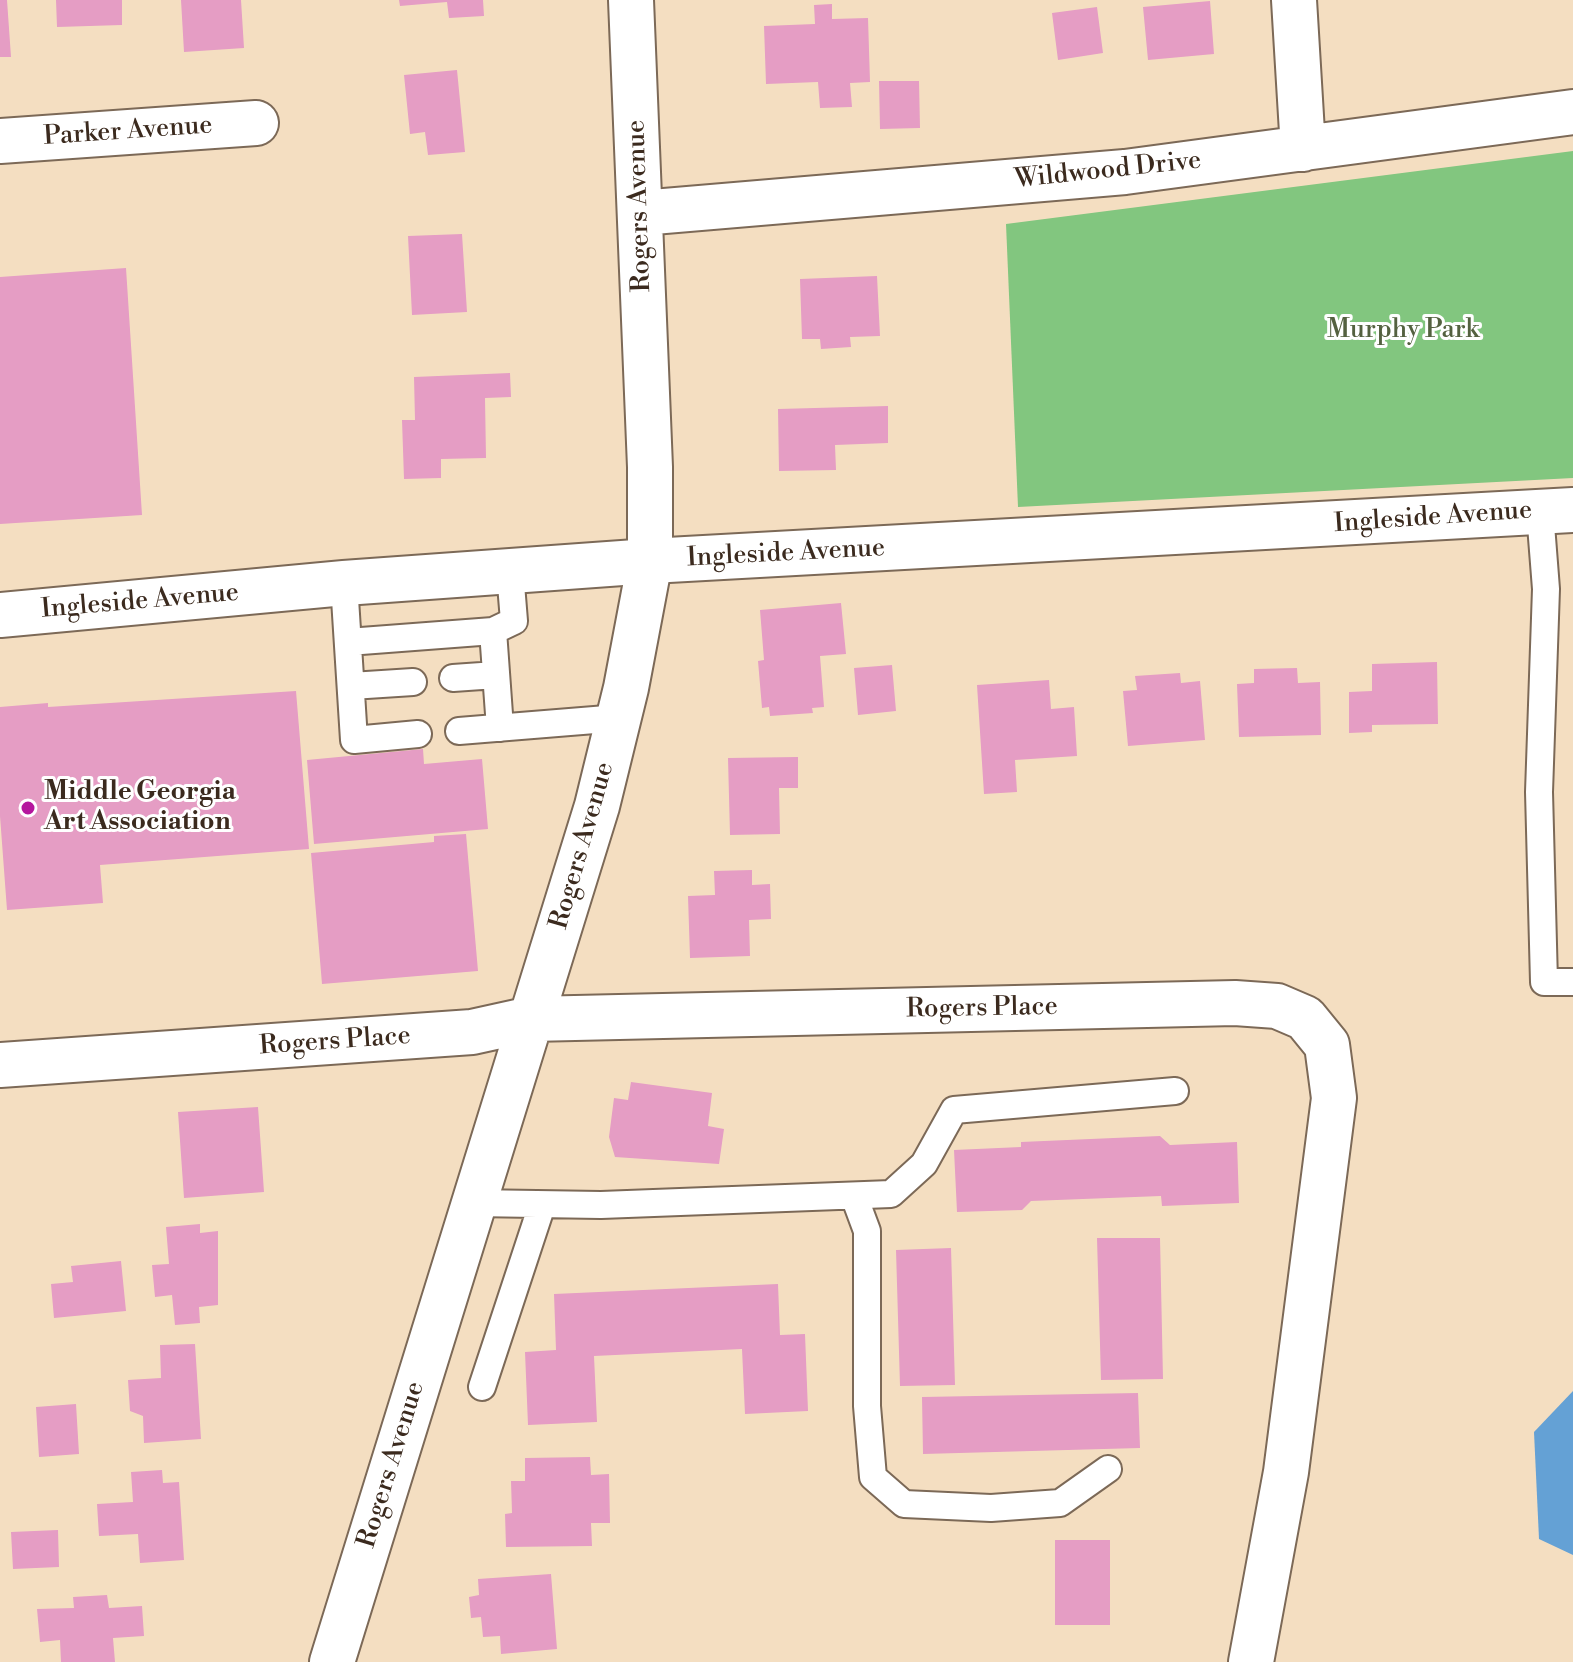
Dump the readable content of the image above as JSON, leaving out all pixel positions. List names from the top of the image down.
{
  "streets": {
    "street": [
      "Parker Avenue",
      "Wildwood Drive",
      "Rogers Avenue",
      "Ingleside Avenue",
      "Rogers Place"
    ]
  },
  "crossings": [
    ["Wildwood Drive", "Rogers Avenue"],
    ["Rogers Avenue", "Ingleside Avenue"],
    ["Rogers Avenue", "Rogers Place"]
  ],
  "parks": ["Murphy Park"],
  "places": ["Middle Georgia Art Association"]
}
